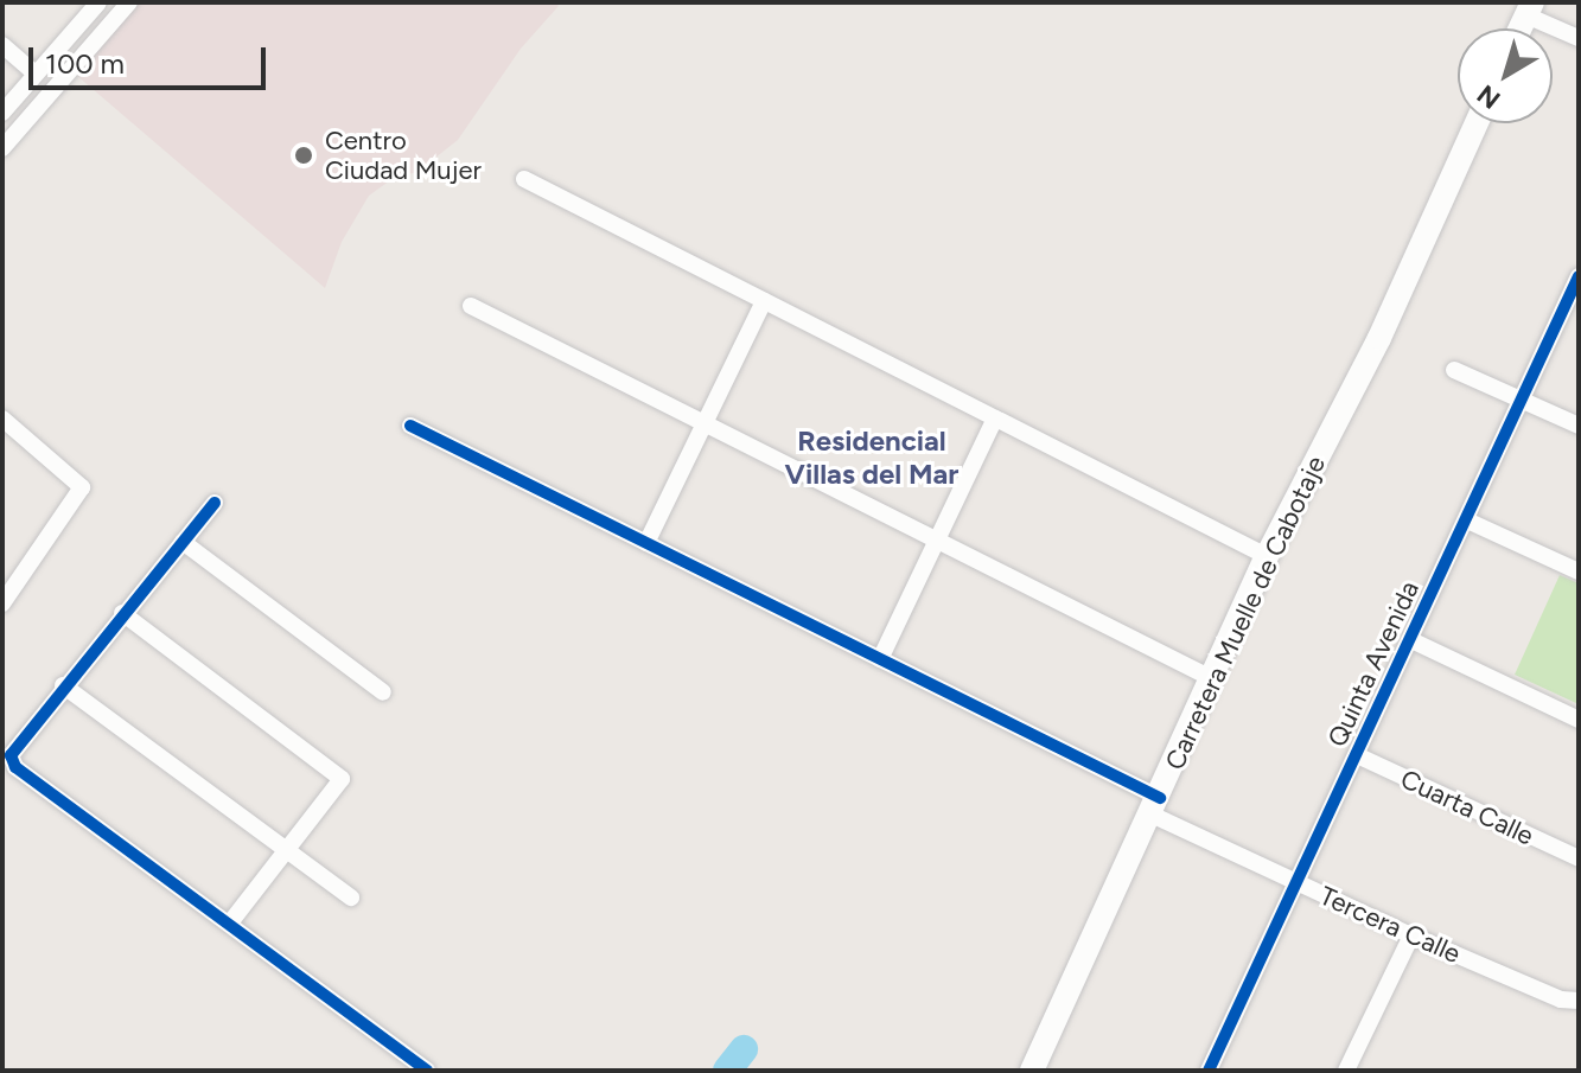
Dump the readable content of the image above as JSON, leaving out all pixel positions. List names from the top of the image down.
{
  "streets": {
    "main road": ["Carretera Muelle de Cabotaje"],
    "street": ["Quinta Avenida", "Cuarta Calle", "Tercera Calle"]
  },
  "crossings": [
    ["Carretera Muelle de Cabotaje", "Tercera Calle"],
    ["Quinta Avenida", "Cuarta Calle"],
    ["Quinta Avenida", "Tercera Calle"]
  ],
  "districts": ["Residencial Villas del Mar"],
  "places": ["Centro Ciudad Mujer"],
  "scale_bar": "100 m",
  "north": "bottom left"
}
